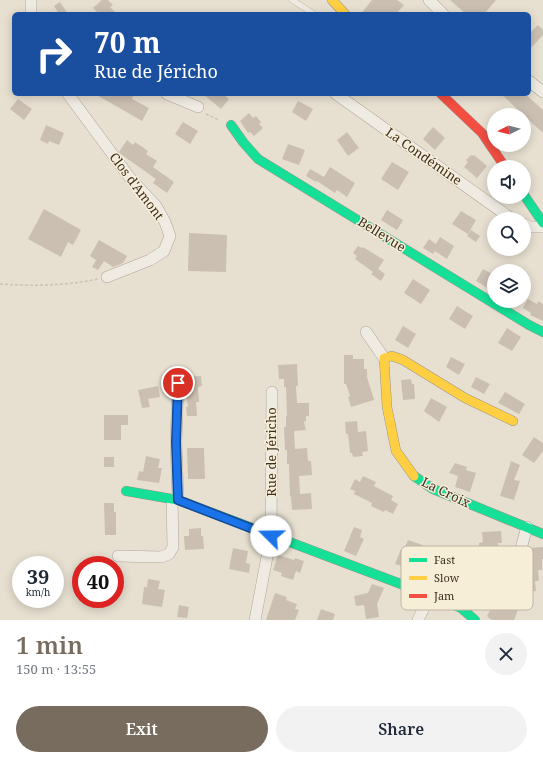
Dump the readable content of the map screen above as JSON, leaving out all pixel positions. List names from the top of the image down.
{
  "streets": {
    "street": [
      "La Condémine",
      "Clos d'Amont",
      "Bellevue",
      "Rue de Jéricho",
      "La Croix"
    ]
  },
  "legend": ["Fast", "Slow", "Jam"],
  "north": "left",
  "page": {
    "turn": ["70 m", "Rue de Jéricho"],
    "speed": "39 km/h",
    "limit": "40",
    "heading": ["1 min", "150 m · 13:55"],
    "buttons": ["Exit", "Share"]
  }
}
